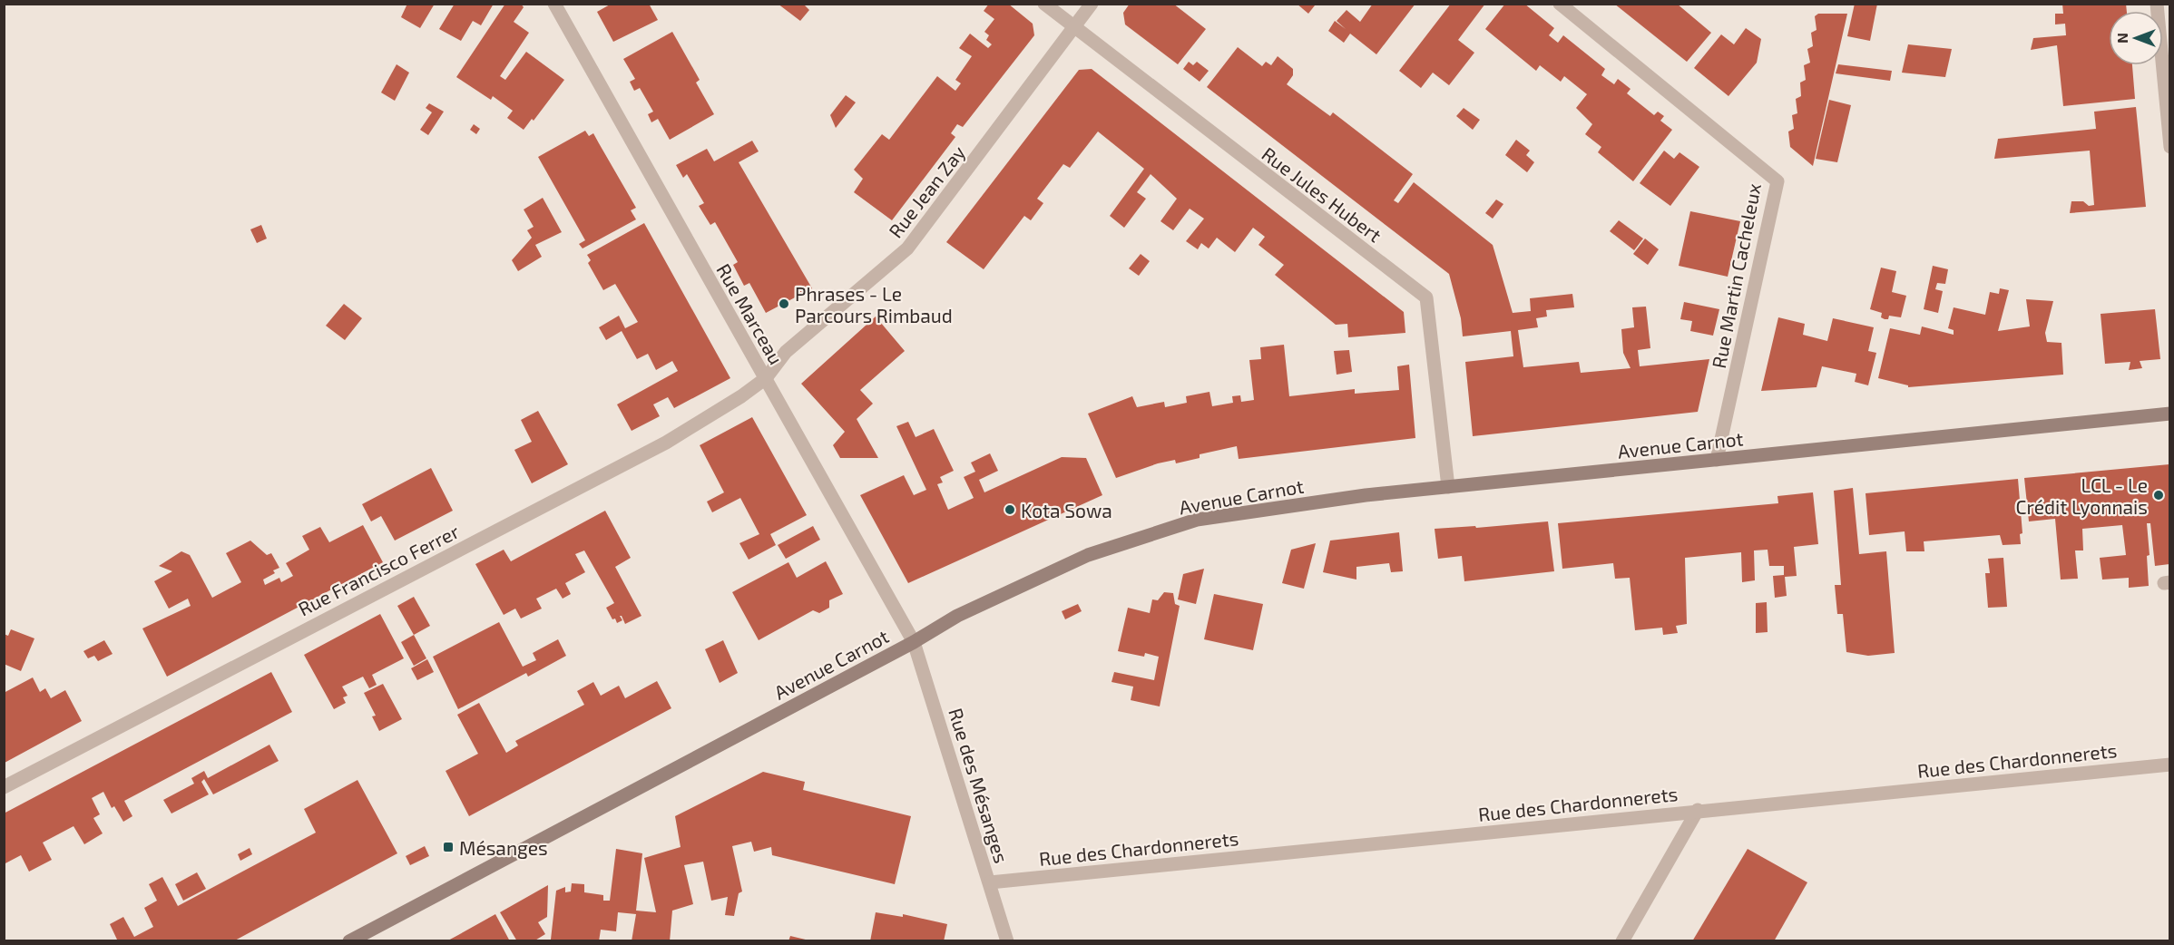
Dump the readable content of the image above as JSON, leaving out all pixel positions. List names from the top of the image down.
{
  "streets": {
    "main road": ["Avenue Carnot"],
    "street": [
      "Rue Jean Zay",
      "Rue Jules Hubert",
      "Rue Martin Cacheleux",
      "Rue Marceau",
      "Rue Francisco Ferrer",
      "Rue des Chardonnerets",
      "Rue des Mésanges"
    ]
  },
  "crossings": [
    ["Rue Jean Zay", "Rue Jules Hubert"],
    ["Rue Jean Zay", "Rue Marceau"],
    ["Rue Jean Zay", "Rue Francisco Ferrer"],
    ["Rue Jules Hubert", "Avenue Carnot"],
    ["Rue Martin Cacheleux", "Avenue Carnot"],
    ["Rue Marceau", "Avenue Carnot"],
    ["Rue Marceau", "Rue Francisco Ferrer"],
    ["Rue Marceau", "Rue des Mésanges"],
    ["Avenue Carnot", "Rue des Mésanges"],
    ["Rue des Chardonnerets", "Rue des Mésanges"]
  ],
  "places": {
    "other": ["Phrases - Le Parcours Rimbaud", "LCL - Le Crédit Lyonnais", "Kota Sowa"],
    "transit": ["Mésanges"]
  },
  "north": "left"
}
